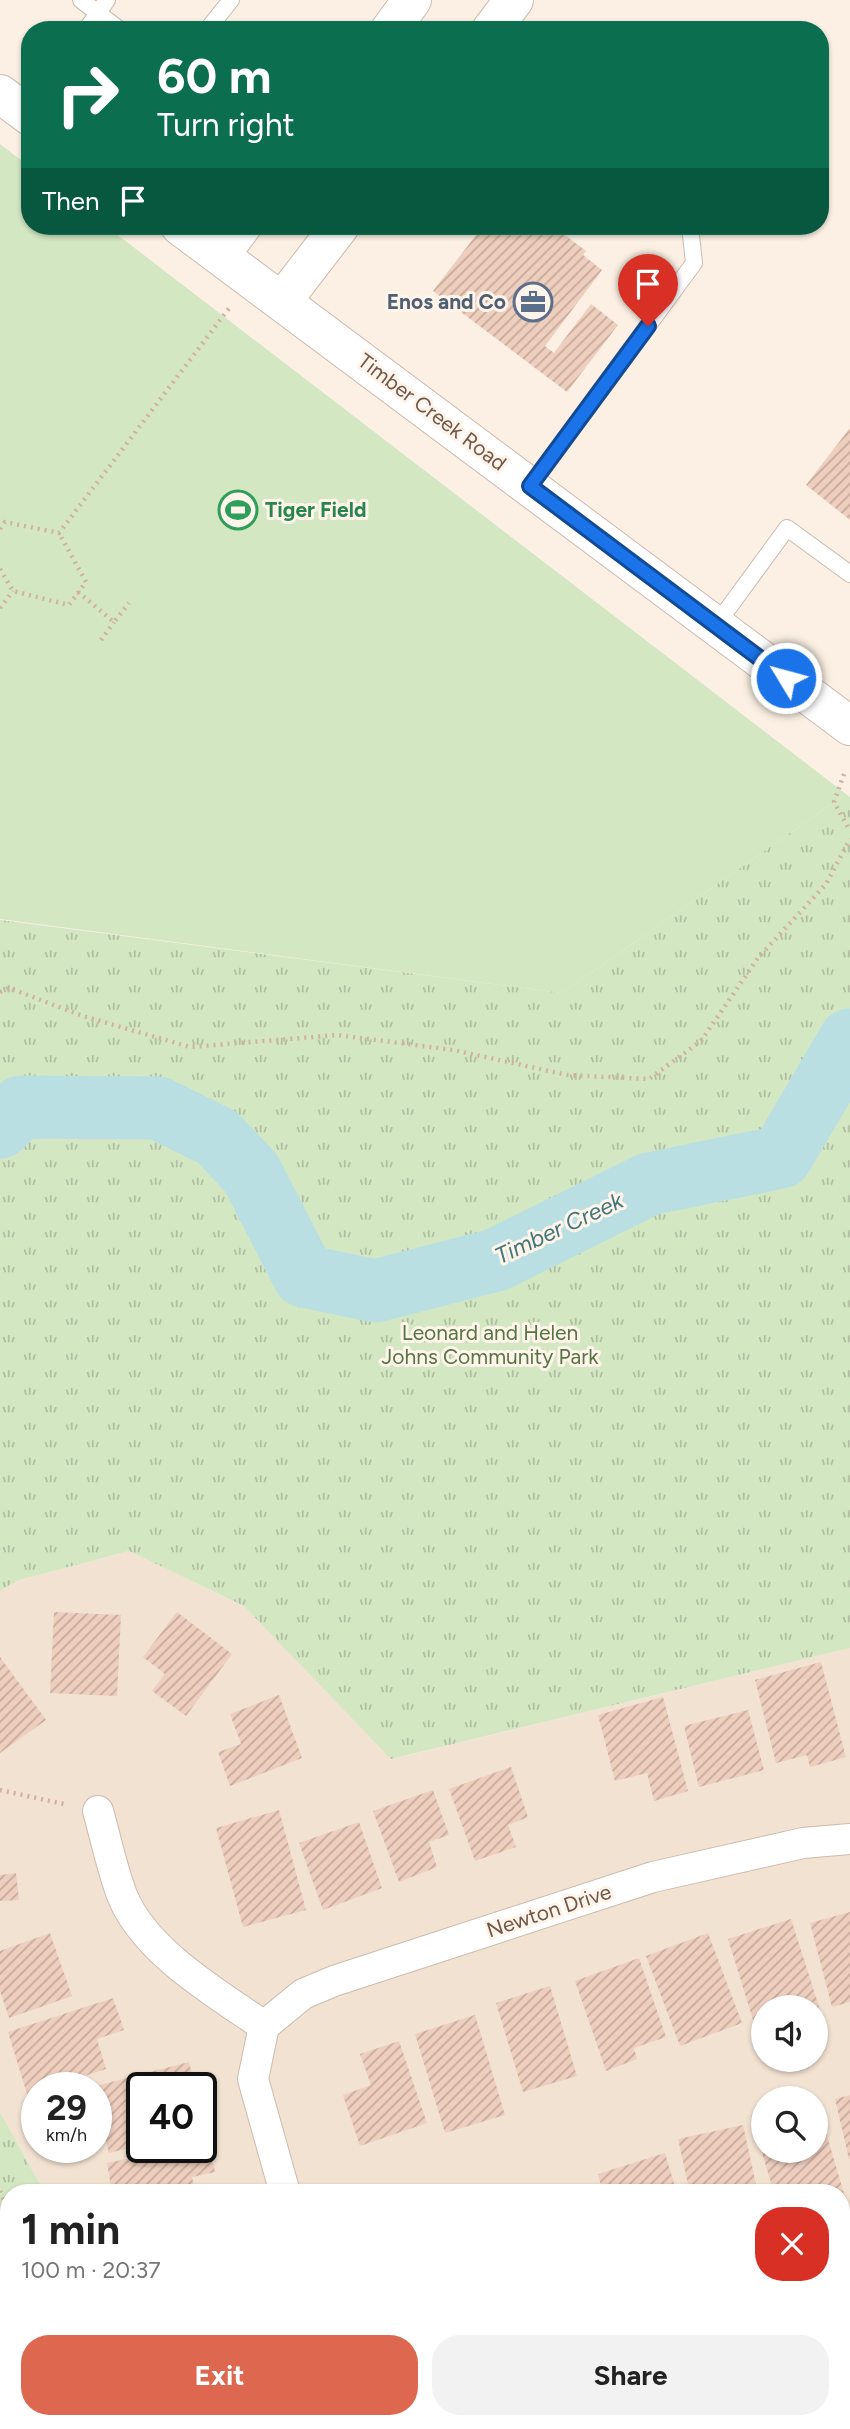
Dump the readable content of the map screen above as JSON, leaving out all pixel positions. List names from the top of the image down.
{
  "streets": {
    "street": ["Timber Creek Road", "Newton Drive"]
  },
  "water": ["Timber Creek"],
  "parks": ["Leonard and Helen Johns Community Park"],
  "places": {
    "office": ["Enos and Co"],
    "sports": ["Tiger Field"]
  },
  "page": {
    "turn": ["60 m", "Turn right"],
    "then": "Then",
    "speed": "29 km/h",
    "limit": "40",
    "heading": ["1 min", "100 m · 20:37"],
    "buttons": ["Exit", "Share"]
  }
}
